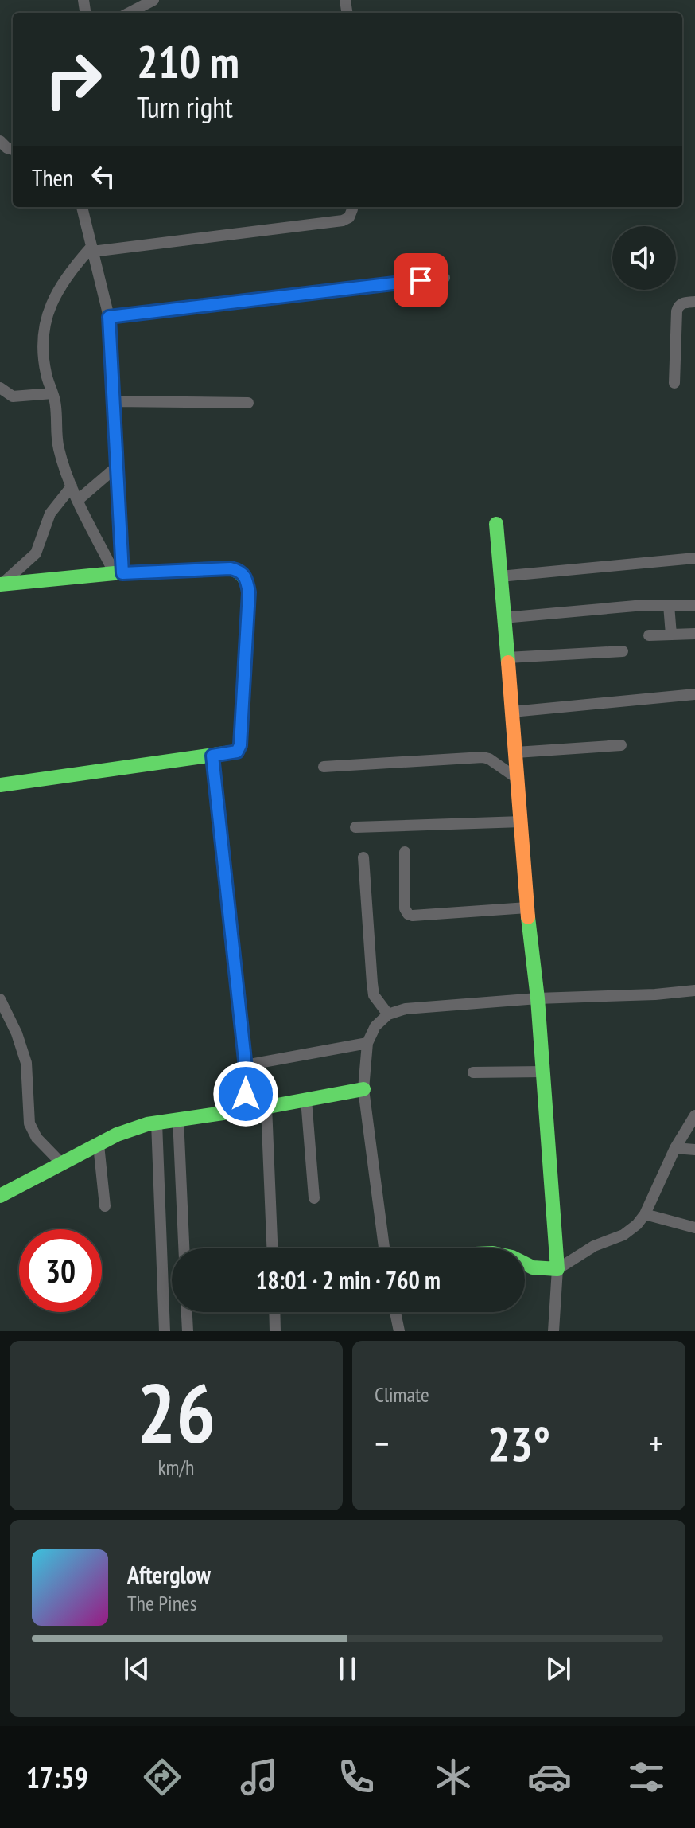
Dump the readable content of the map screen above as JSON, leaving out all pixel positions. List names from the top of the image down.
{
  "page": {
    "turn": ["210 m", "Turn right"],
    "then": "Then",
    "limit": "30",
    "trip": "18:01 · 2 min · 760 m",
    "tile": [
      ["26", "km/h"],
      "Climate"
    ],
    "heat": ["−", "23°", "+"],
    "song": ["Afterglow", "The Pines"],
    "tabs": "17:59"
  }
}
